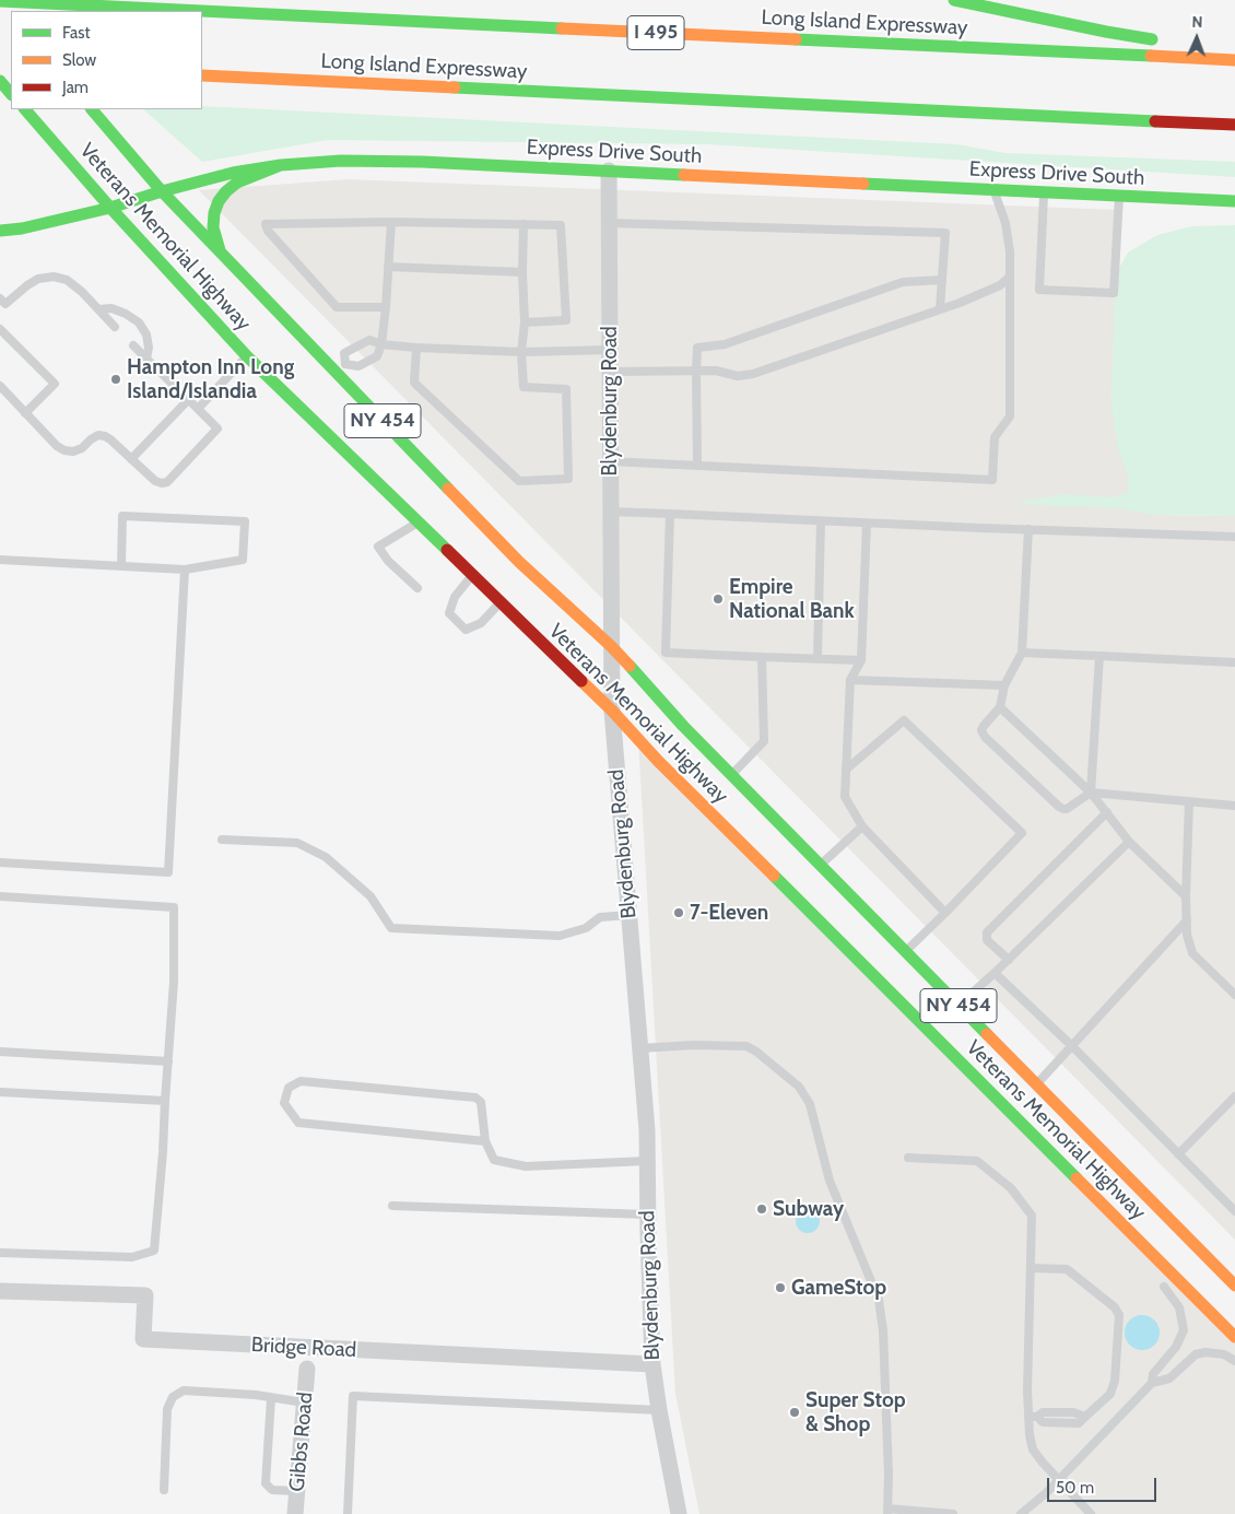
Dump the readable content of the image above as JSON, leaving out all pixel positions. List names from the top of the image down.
{
  "streets": {
    "main road": [
      "Long Island Expressway",
      "I 495",
      "Express Drive South",
      "Veterans Memorial Highway",
      "NY 454"
    ],
    "street": ["Blydenburg Road", "Bridge Road", "Gibbs Road"]
  },
  "crossings": [
    ["Express Drive South", "Veterans Memorial Highway"],
    ["Express Drive South", "Blydenburg Road"],
    ["Veterans Memorial Highway", "Blydenburg Road"],
    ["Blydenburg Road", "Bridge Road"]
  ],
  "places": [
    "Hampton Inn Long Island/Islandia",
    "Empire National Bank",
    "7-Eleven",
    "Subway",
    "GameStop",
    "Super Stop & Shop"
  ],
  "legend": ["Fast", "Slow", "Jam"],
  "scale_bar": "50 m",
  "north": "top"
}
